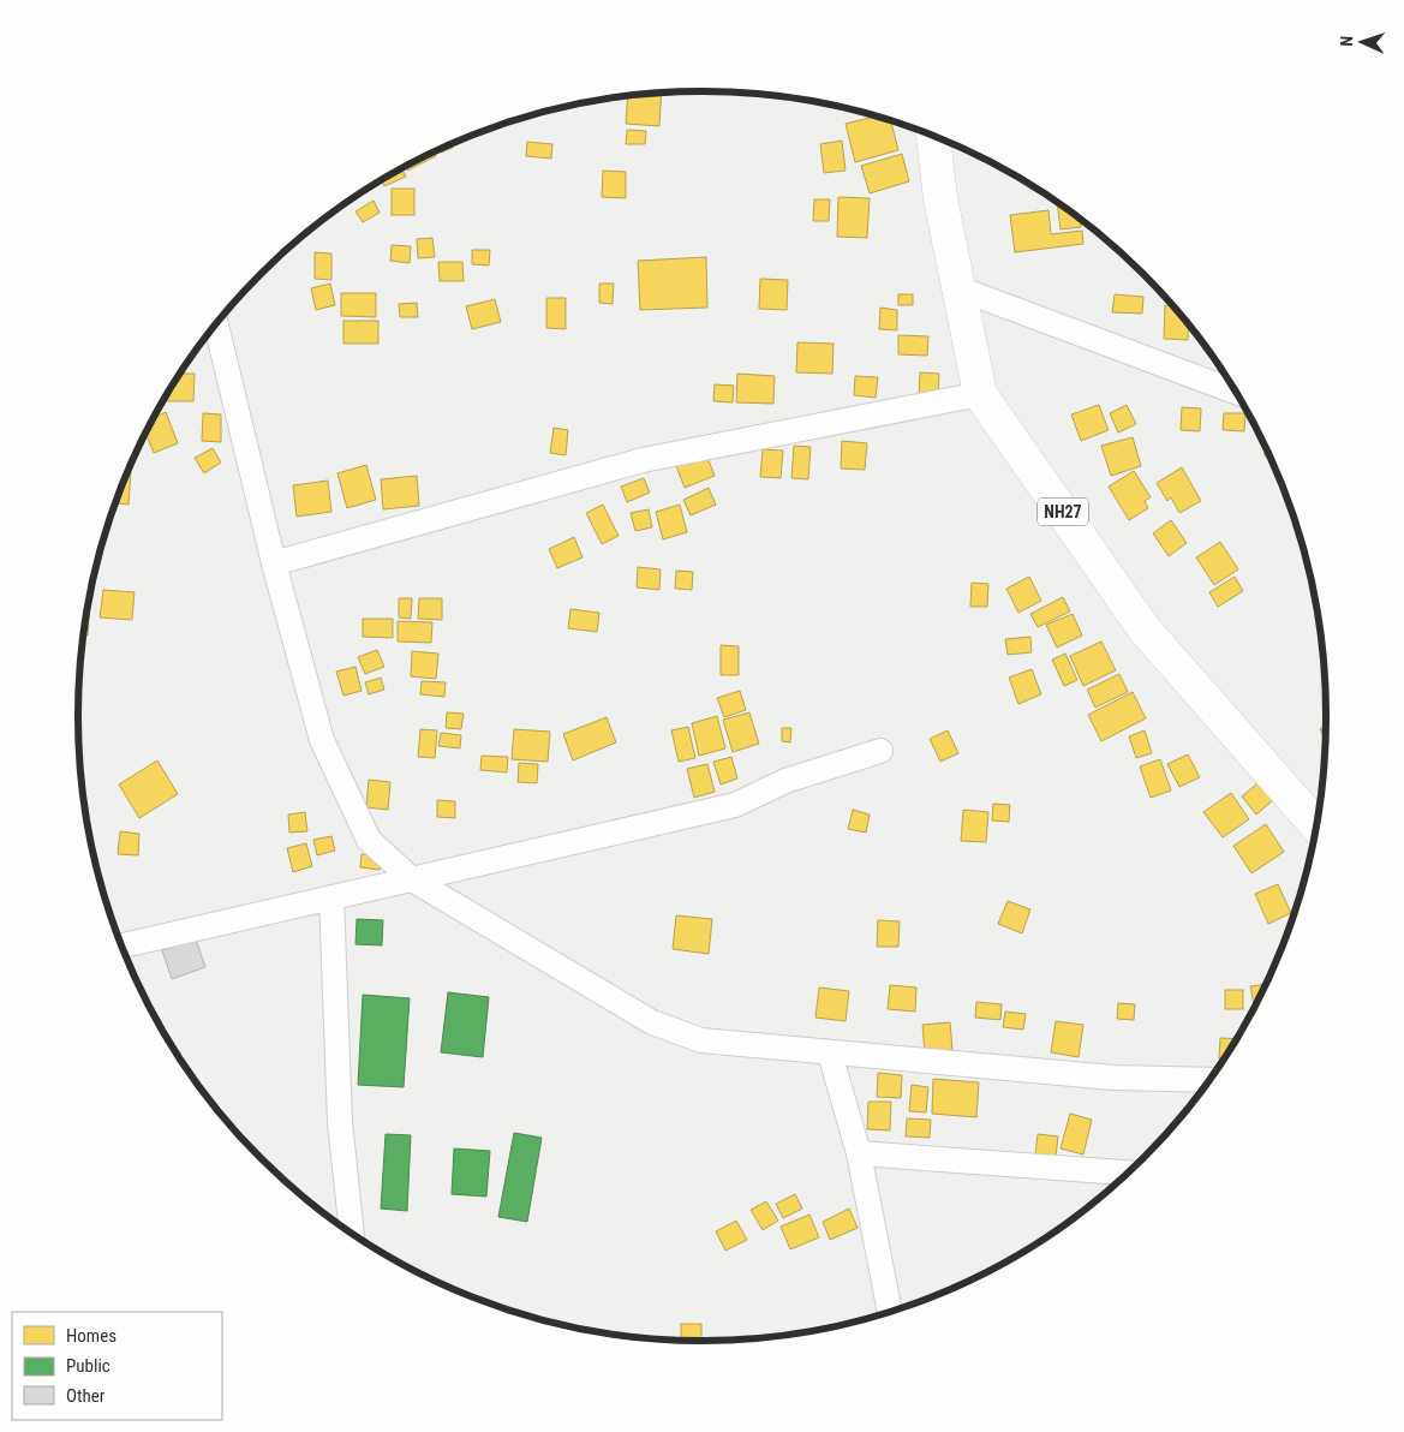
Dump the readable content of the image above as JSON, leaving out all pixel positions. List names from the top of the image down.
{
  "streets": {
    "highway": ["NH27"]
  },
  "legend": ["Homes", "Public", "Other"],
  "north": "left"
}
